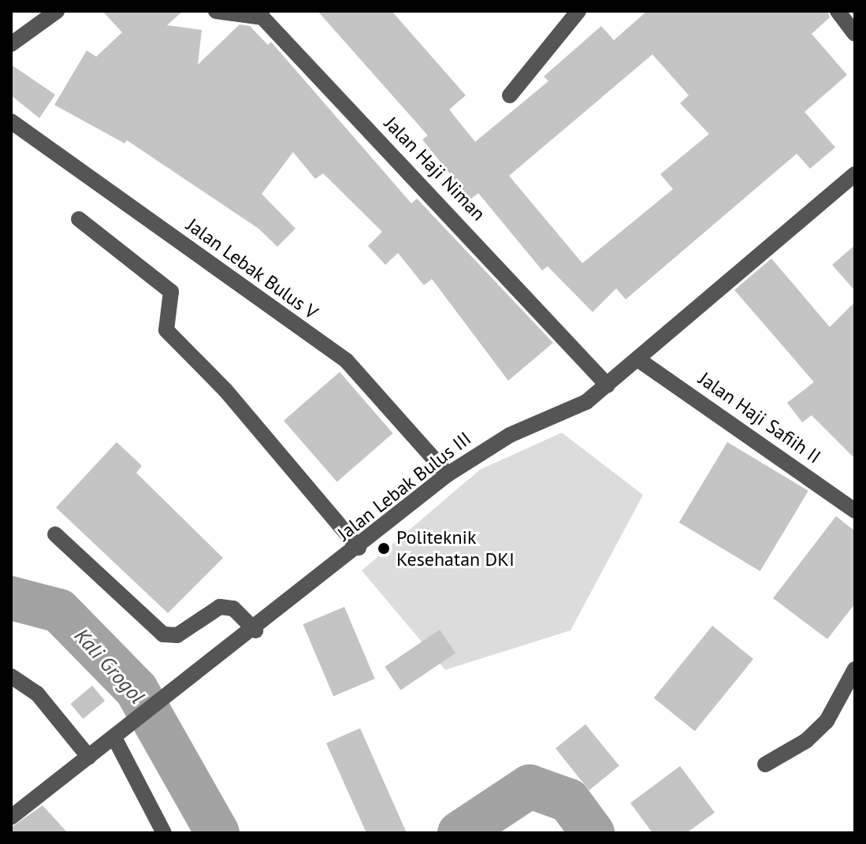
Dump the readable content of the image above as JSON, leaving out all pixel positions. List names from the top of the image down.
{
  "streets": {
    "street": [
      "Jalan Haji Niman",
      "Jalan Lebak Bulus V",
      "Jalan Haji Safiih II",
      "Jalan Lebak Bulus III"
    ]
  },
  "crossings": [
    ["Jalan Haji Niman", "Jalan Lebak Bulus III"],
    ["Jalan Lebak Bulus V", "Jalan Lebak Bulus III"],
    ["Jalan Haji Safiih II", "Jalan Lebak Bulus III"]
  ],
  "water": ["Kali Grogol"],
  "places": ["Politeknik Kesehatan DKI"]
}
